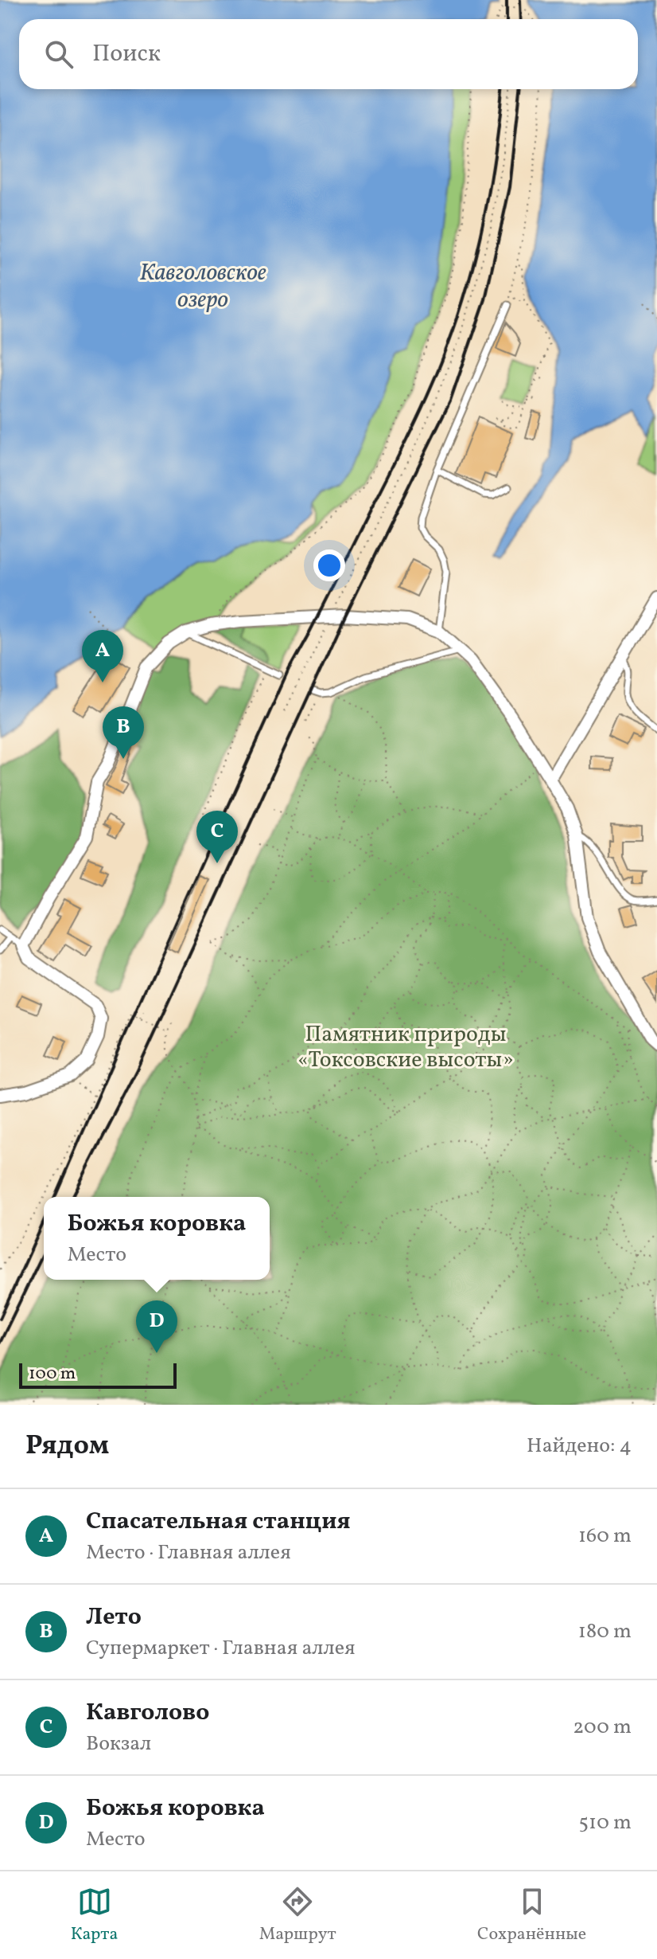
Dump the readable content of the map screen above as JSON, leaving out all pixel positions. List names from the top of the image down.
{
  "water": ["Кавголовское озеро"],
  "parks": ["Памятник природы «Токсовские высоты»"],
  "scale_bar": "100 m",
  "page": {
    "search": "Поиск",
    "pins": [
      "A",
      "B",
      "C",
      "D"
    ],
    "popup": ["Божья коровка", "Место"],
    "scale": "100 m",
    "heading": ["Рядом", "Найдено: 4"],
    "list": [
      {
        "mark": "A",
        "name": "Спасательная станция",
        "note": "Место · Главная аллея",
        "value": "160 m"
      },
      {
        "mark": "B",
        "name": "Лето",
        "note": "Супермаркет · Главная аллея",
        "value": "180 m"
      },
      {
        "mark": "C",
        "name": "Кавголово",
        "note": "Вокзал",
        "value": "200 m"
      },
      {
        "mark": "D",
        "name": "Божья коровка",
        "note": "Место",
        "value": "510 m"
      }
    ],
    "nav": ["Карта", "Маршрут", "Сохранённые"]
  }
}
